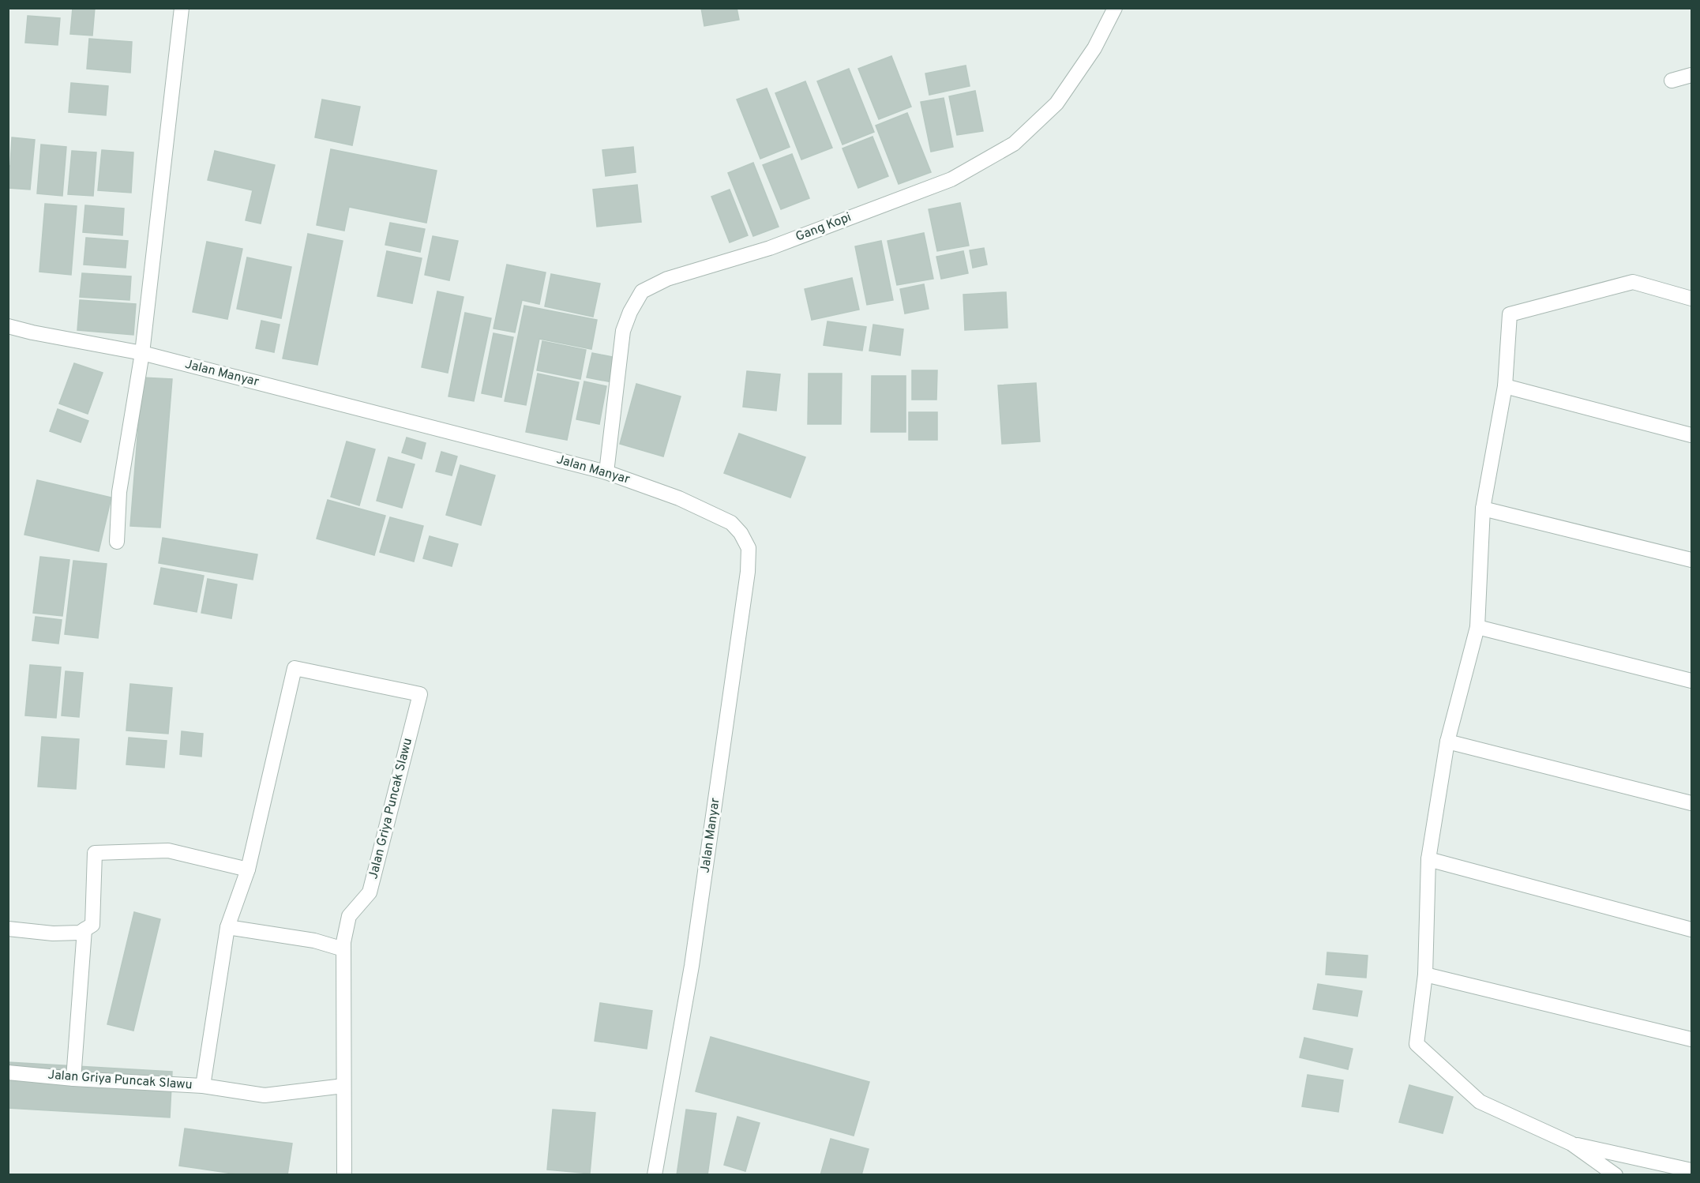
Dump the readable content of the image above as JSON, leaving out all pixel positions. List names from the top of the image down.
{
  "streets": {
    "street": ["Gang Kopi", "Jalan Manyar", "Jalan Griya Puncak Slawu"]
  },
  "crossings": [
    ["Gang Kopi", "Jalan Manyar"]
  ]
}
